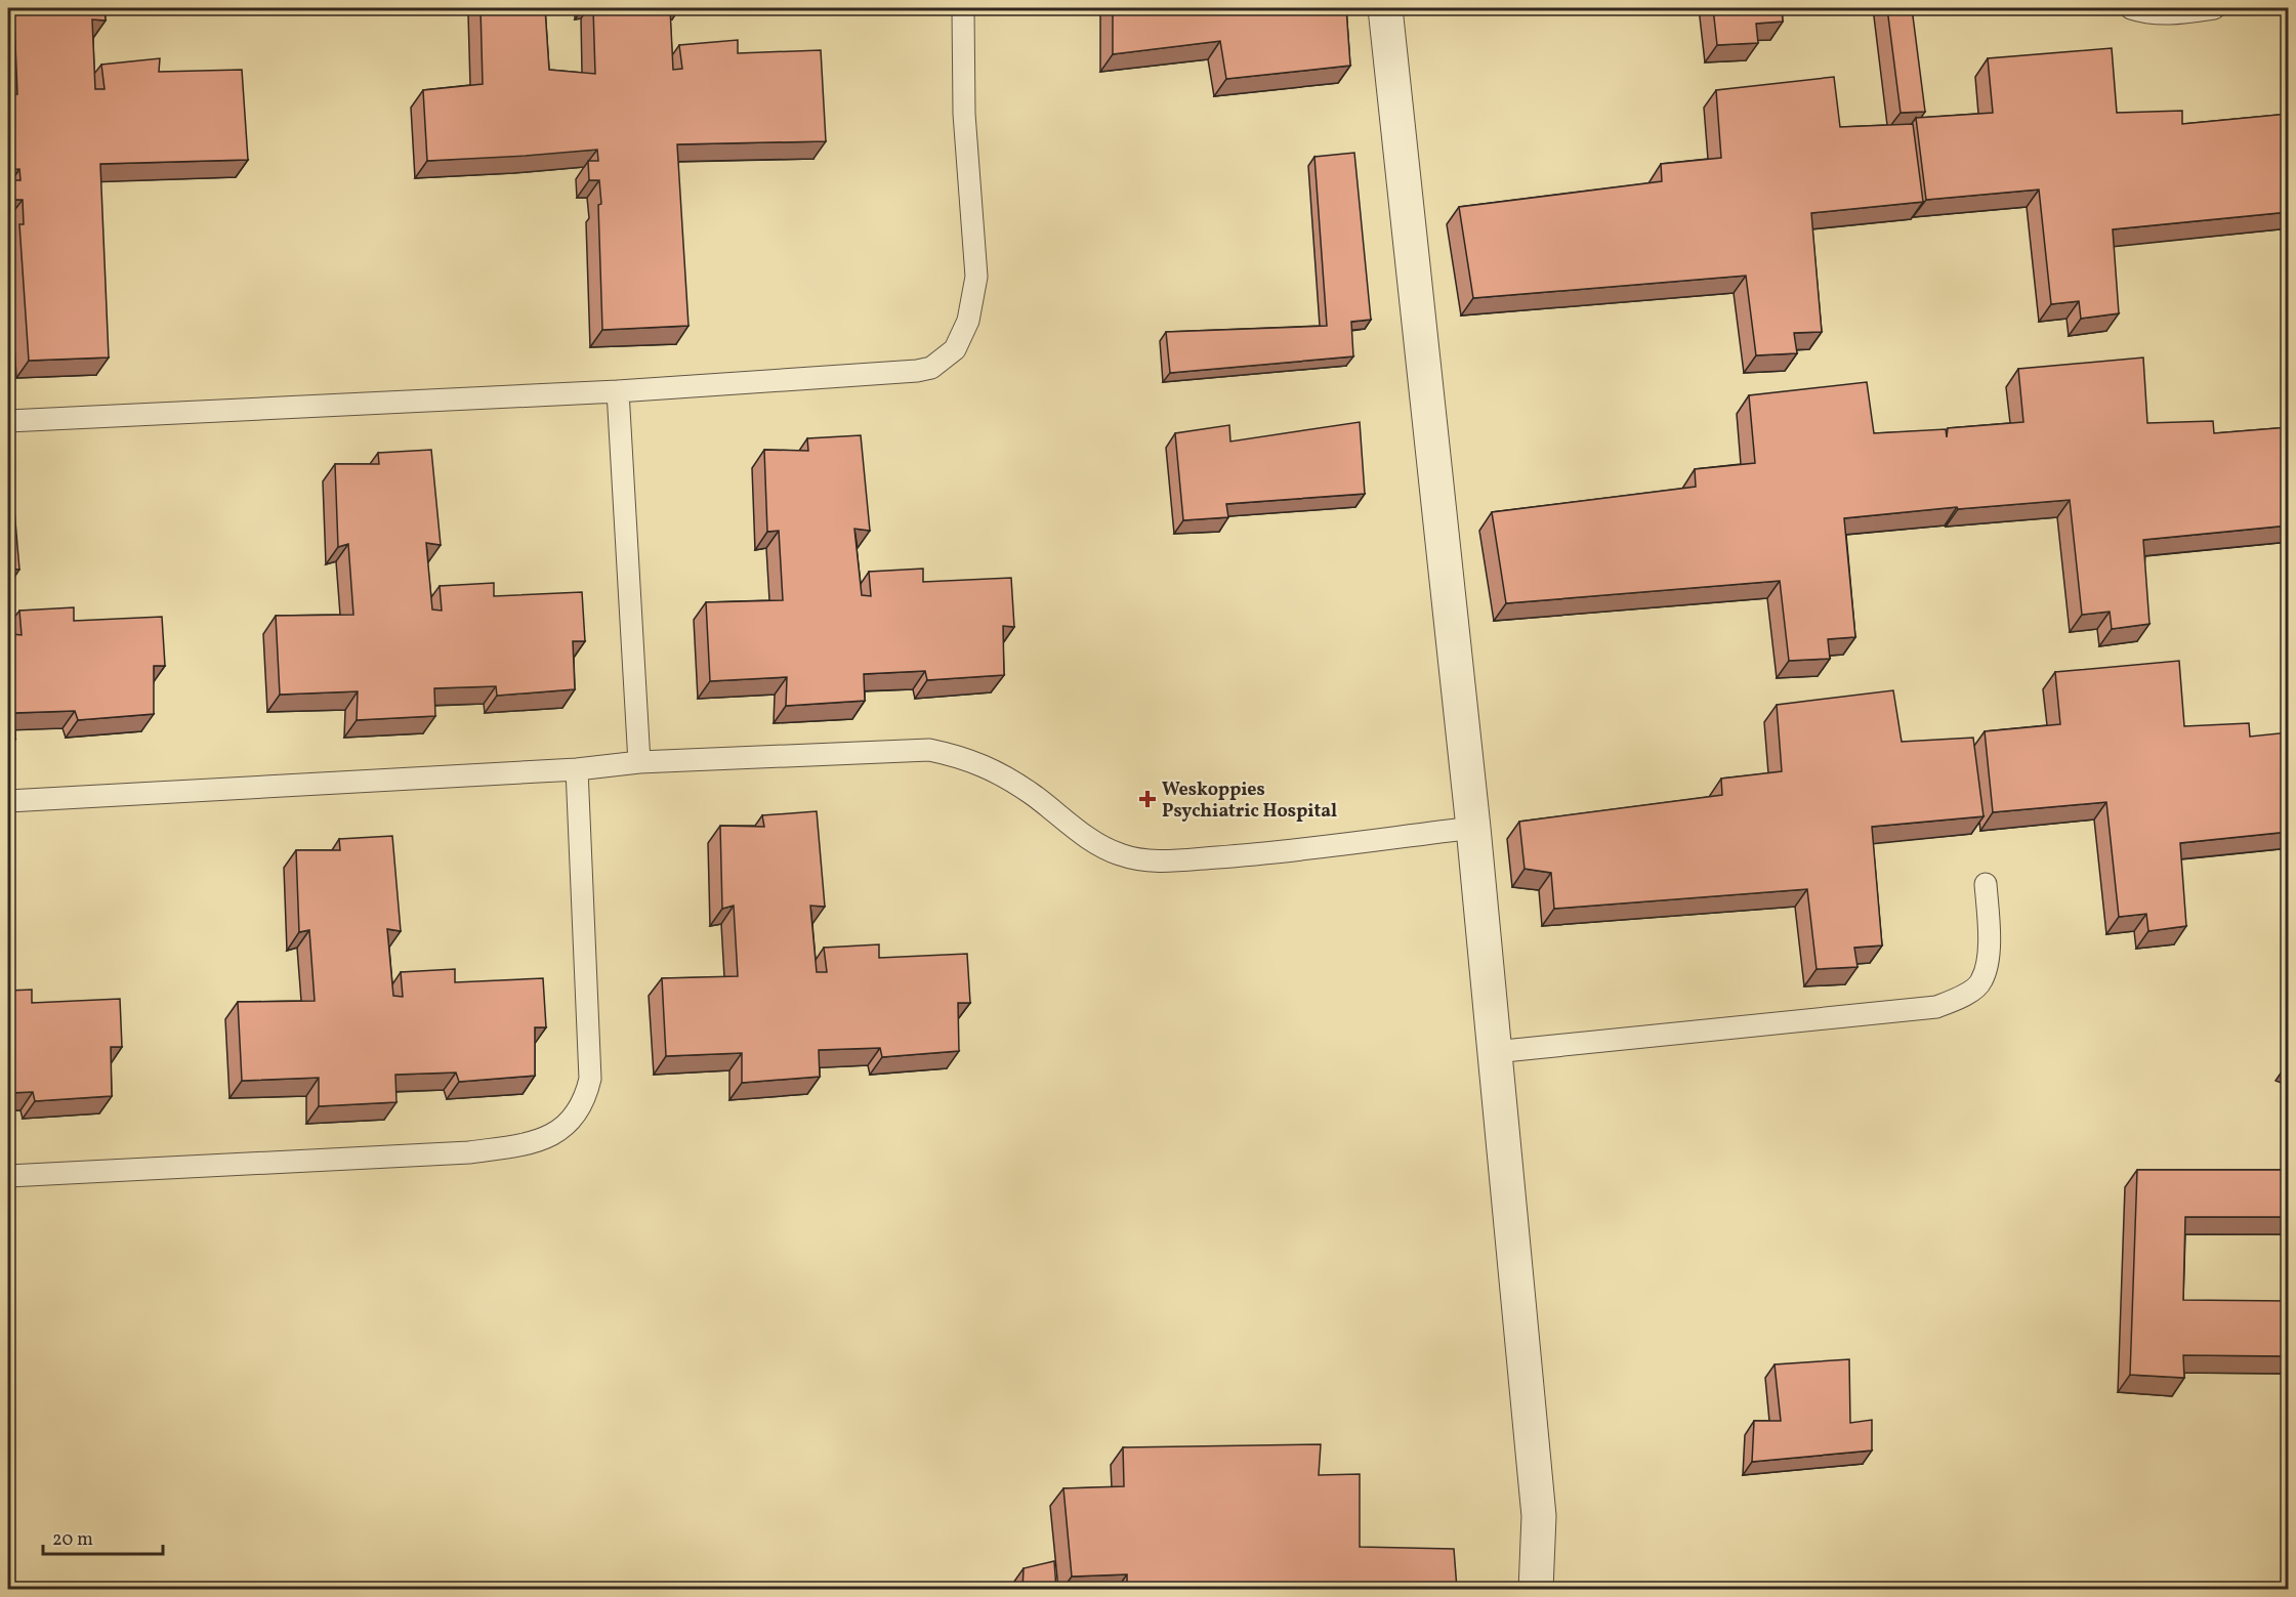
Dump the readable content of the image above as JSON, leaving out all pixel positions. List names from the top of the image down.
{
  "places": {
    "health": ["Weskoppies Psychiatric Hospital"]
  },
  "scale_bar": "20 m"
}
